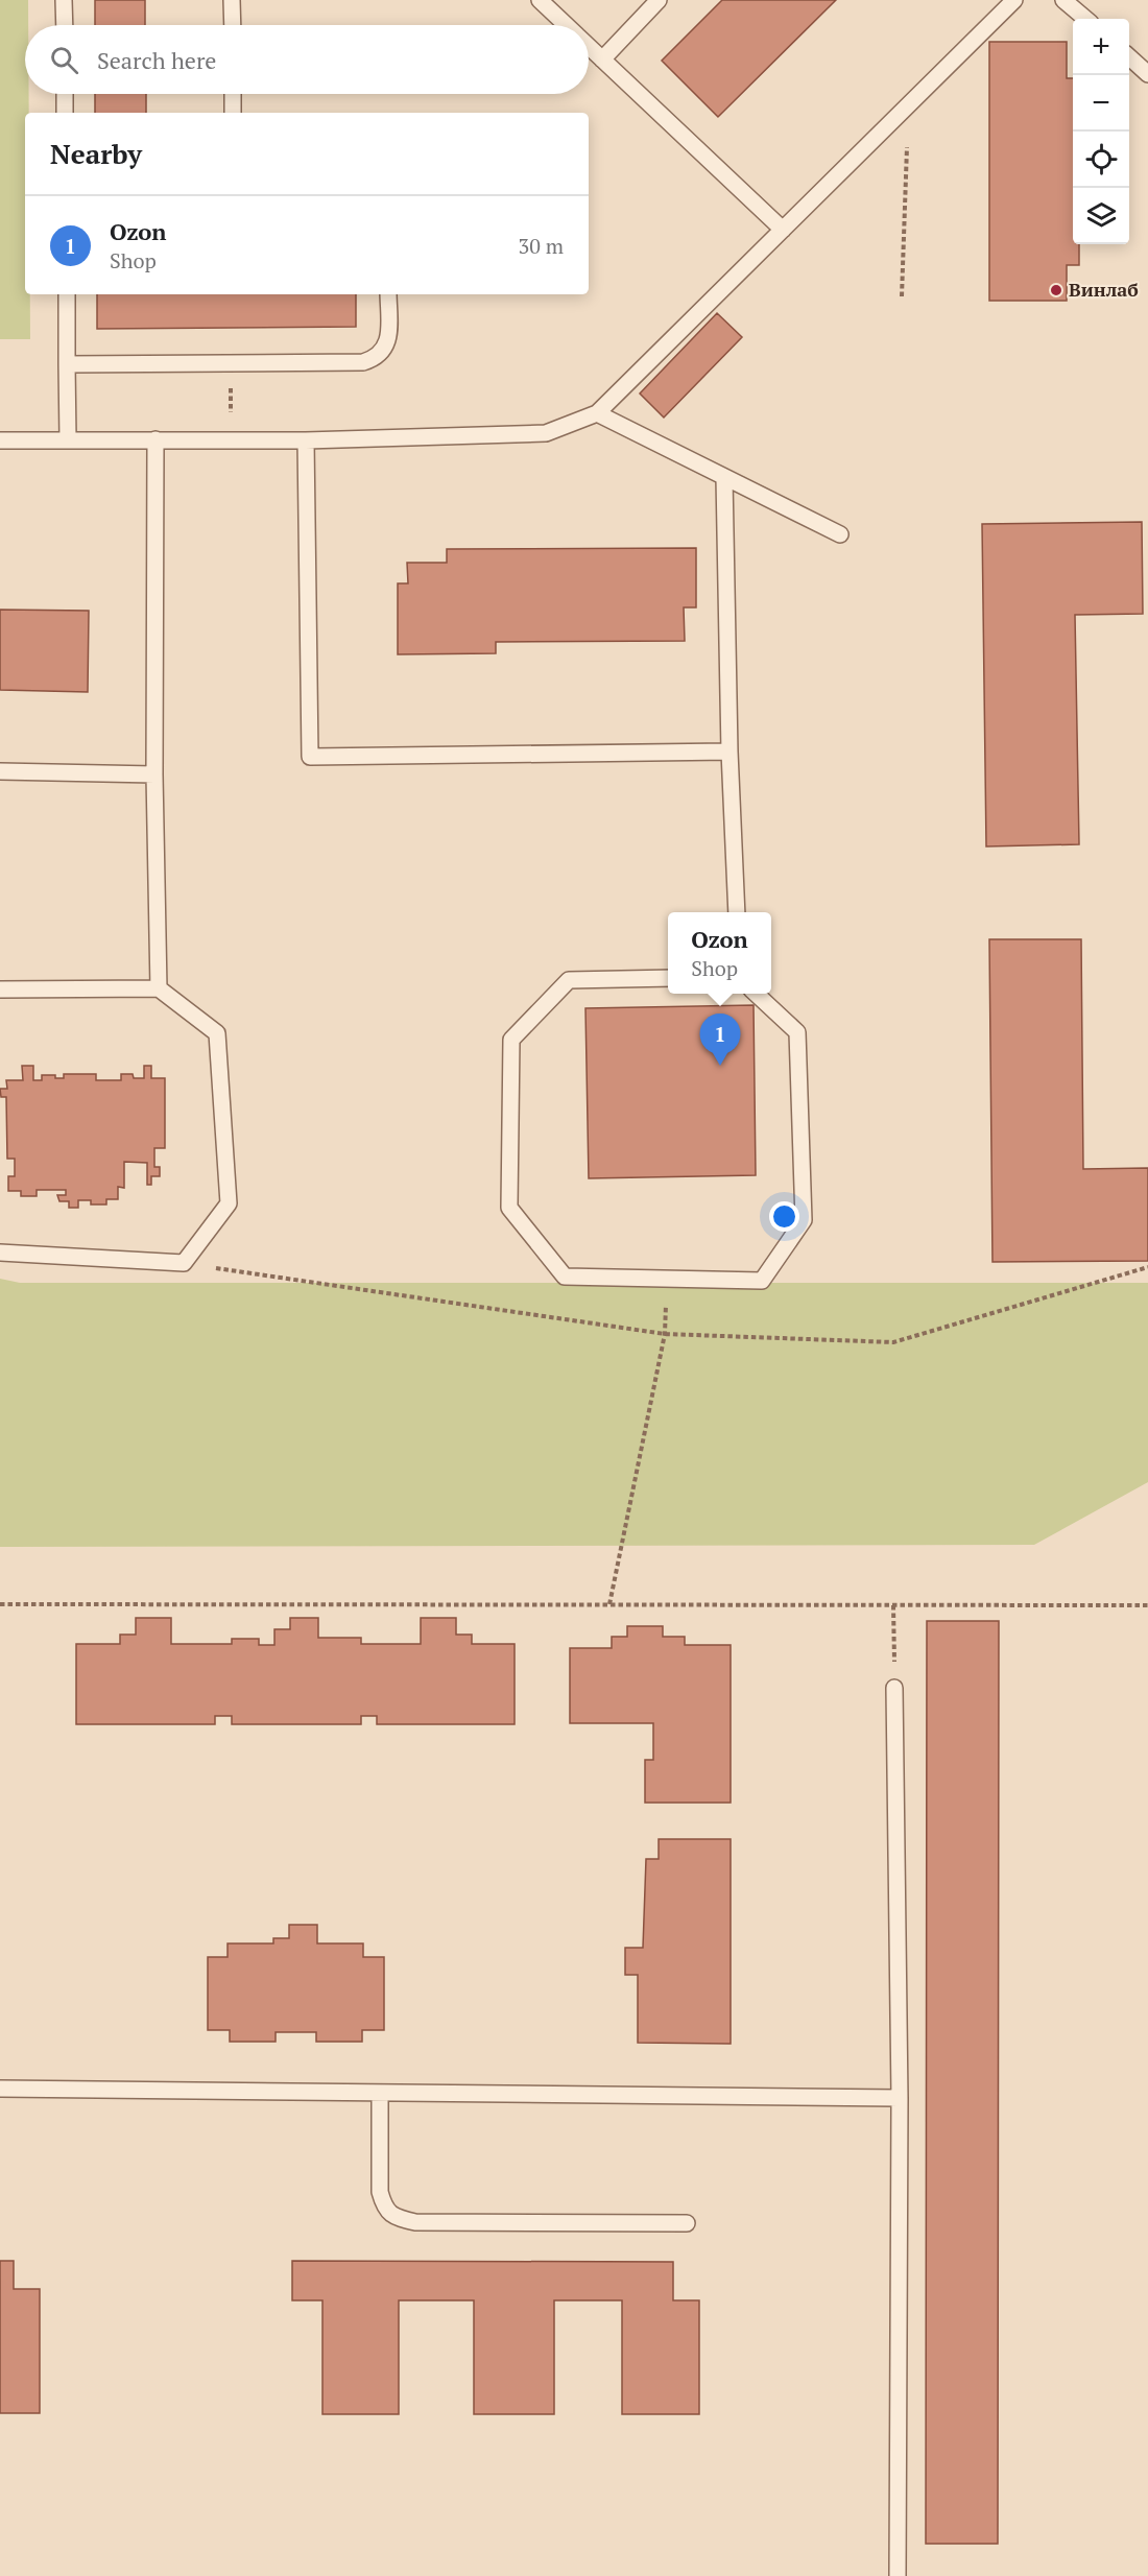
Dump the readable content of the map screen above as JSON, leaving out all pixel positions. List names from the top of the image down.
{
  "places": ["Винлаб"],
  "page": {
    "map_buttons": ["+", "−"],
    "search": "Search here",
    "heading": "Nearby",
    "list": [
      {
        "mark": "1",
        "name": "Ozon",
        "note": "Shop",
        "value": "30 m"
      }
    ],
    "popup": ["Ozon", "Shop"],
    "pins": "1"
  }
}
